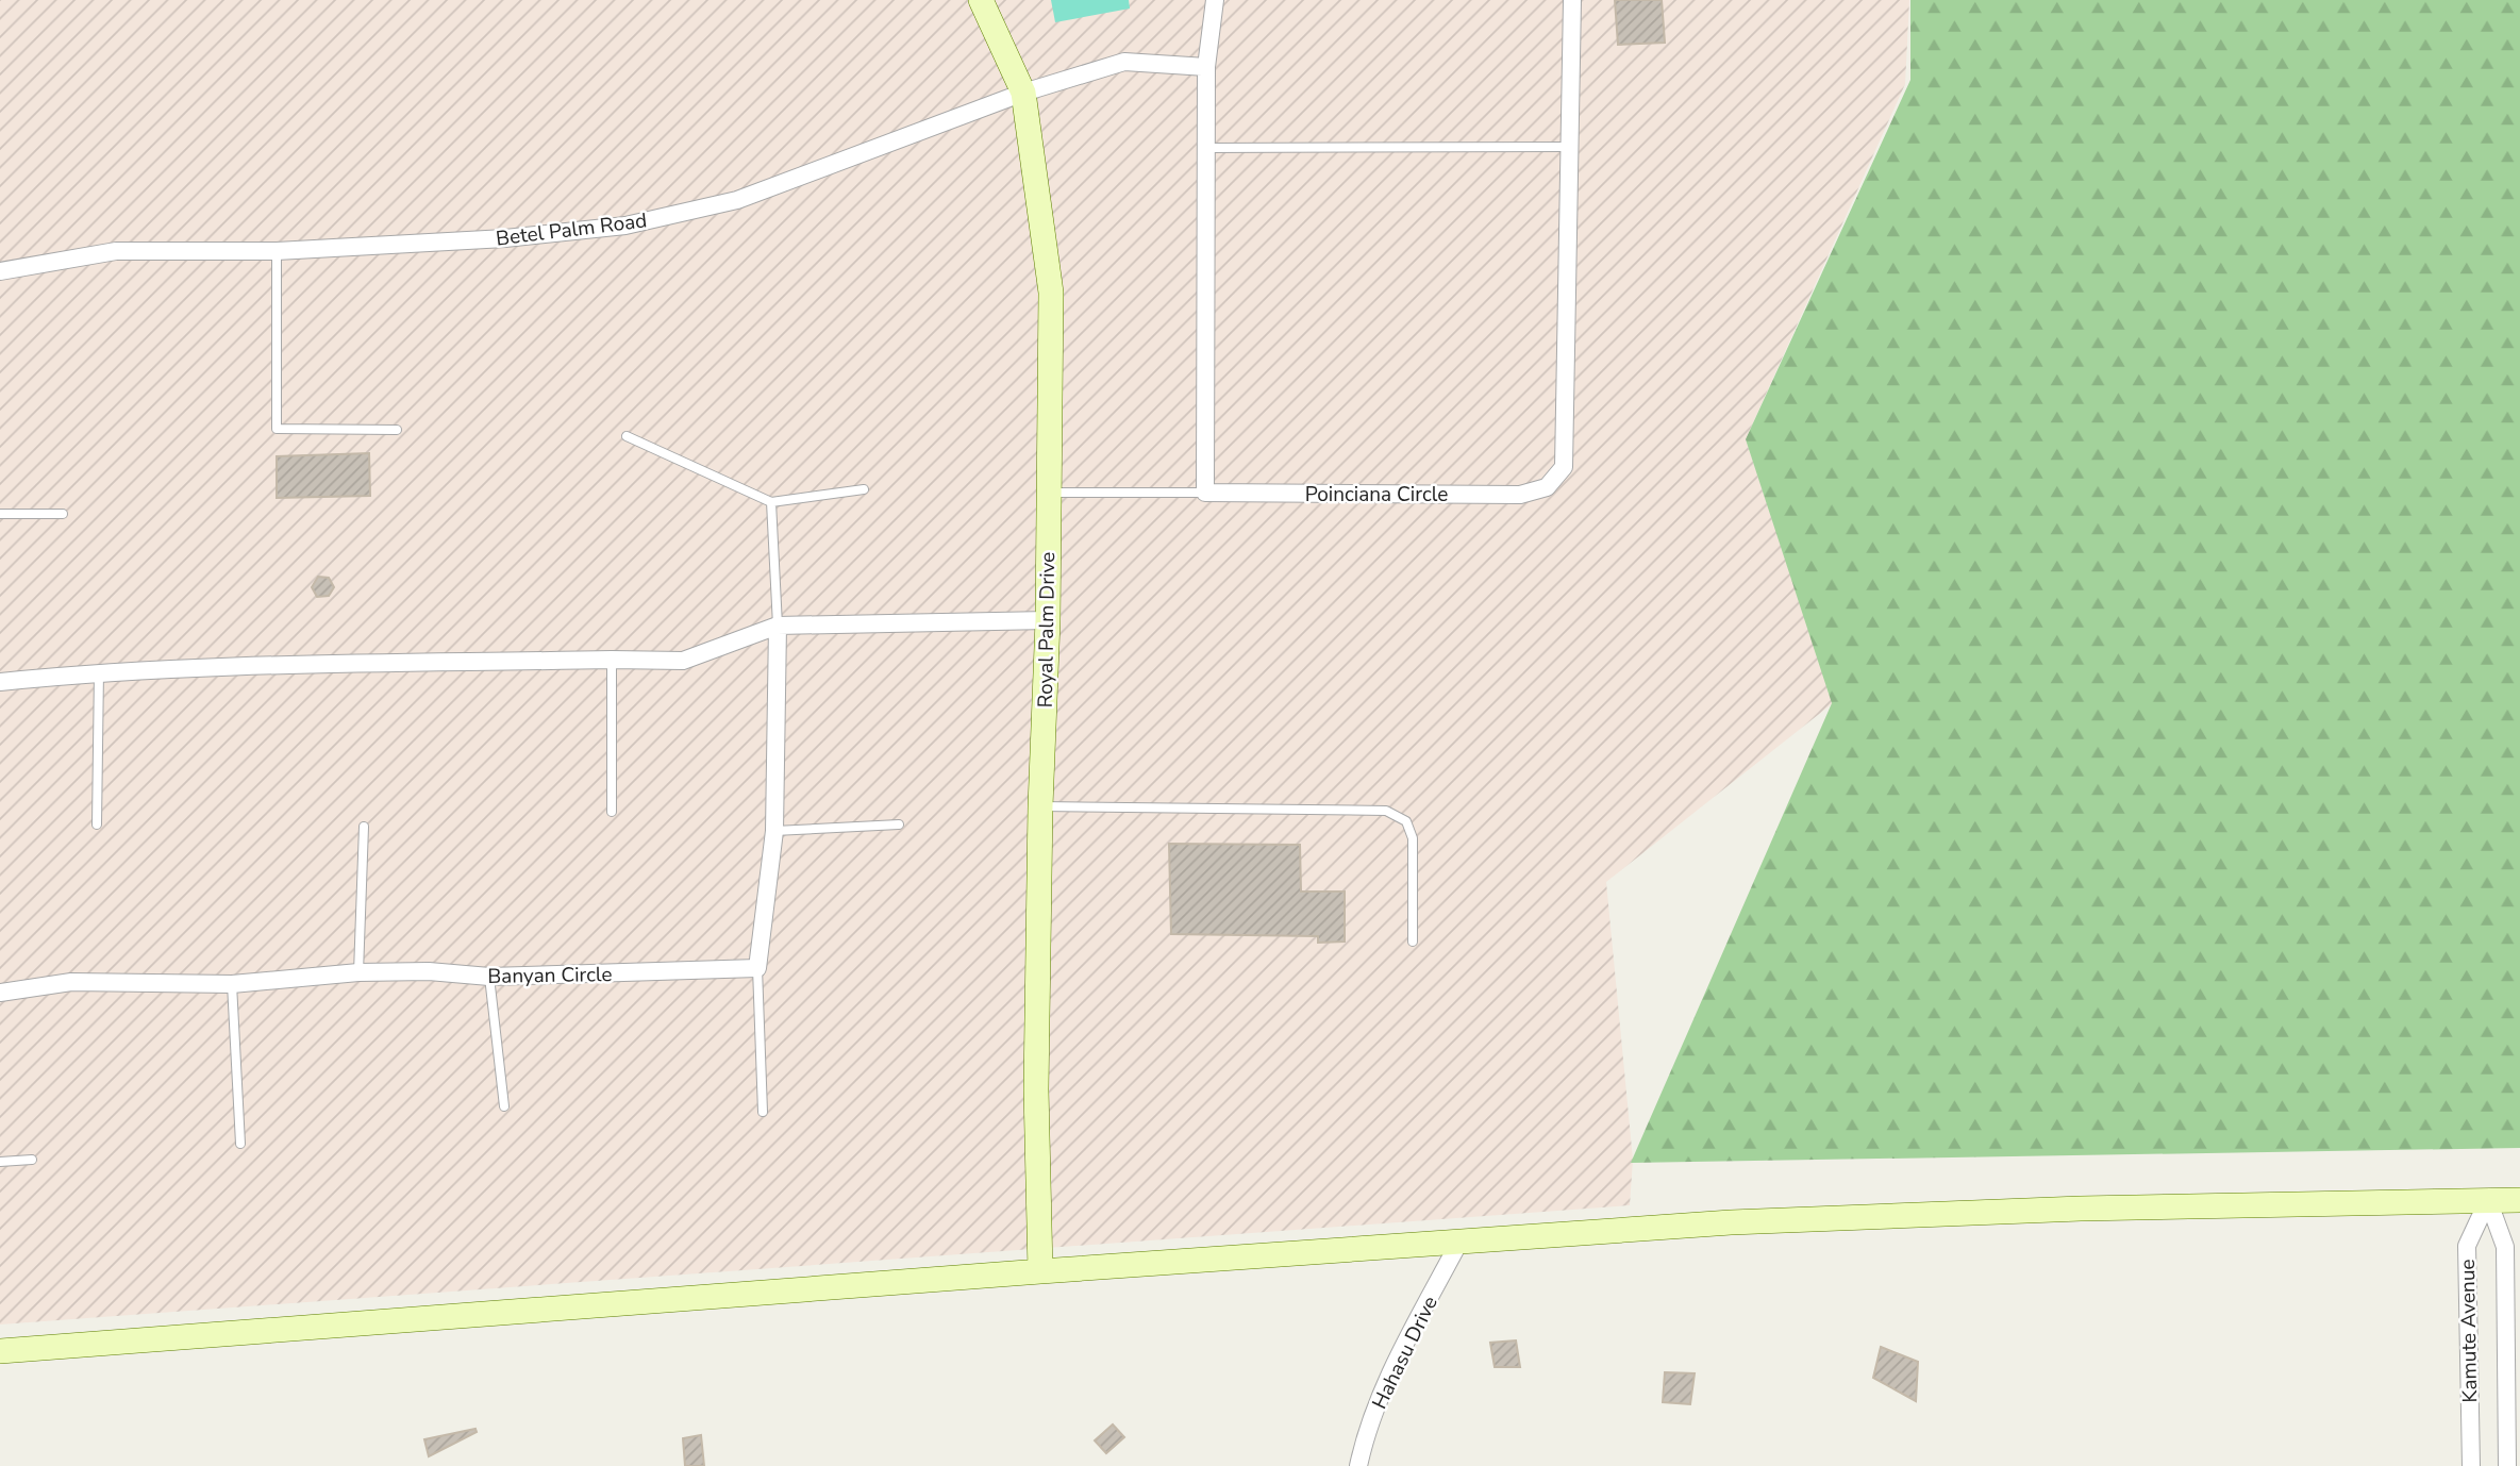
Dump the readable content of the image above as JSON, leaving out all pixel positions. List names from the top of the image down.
{
  "streets": {
    "main road": ["Royal Palm Drive"],
    "street": [
      "Betel Palm Road",
      "Poinciana Circle",
      "Banyan Circle",
      "Kamute Avenue",
      "Hahasu Drive"
    ]
  },
  "crossings": [
    ["Betel Palm Road", "Royal Palm Drive"]
  ]
}
